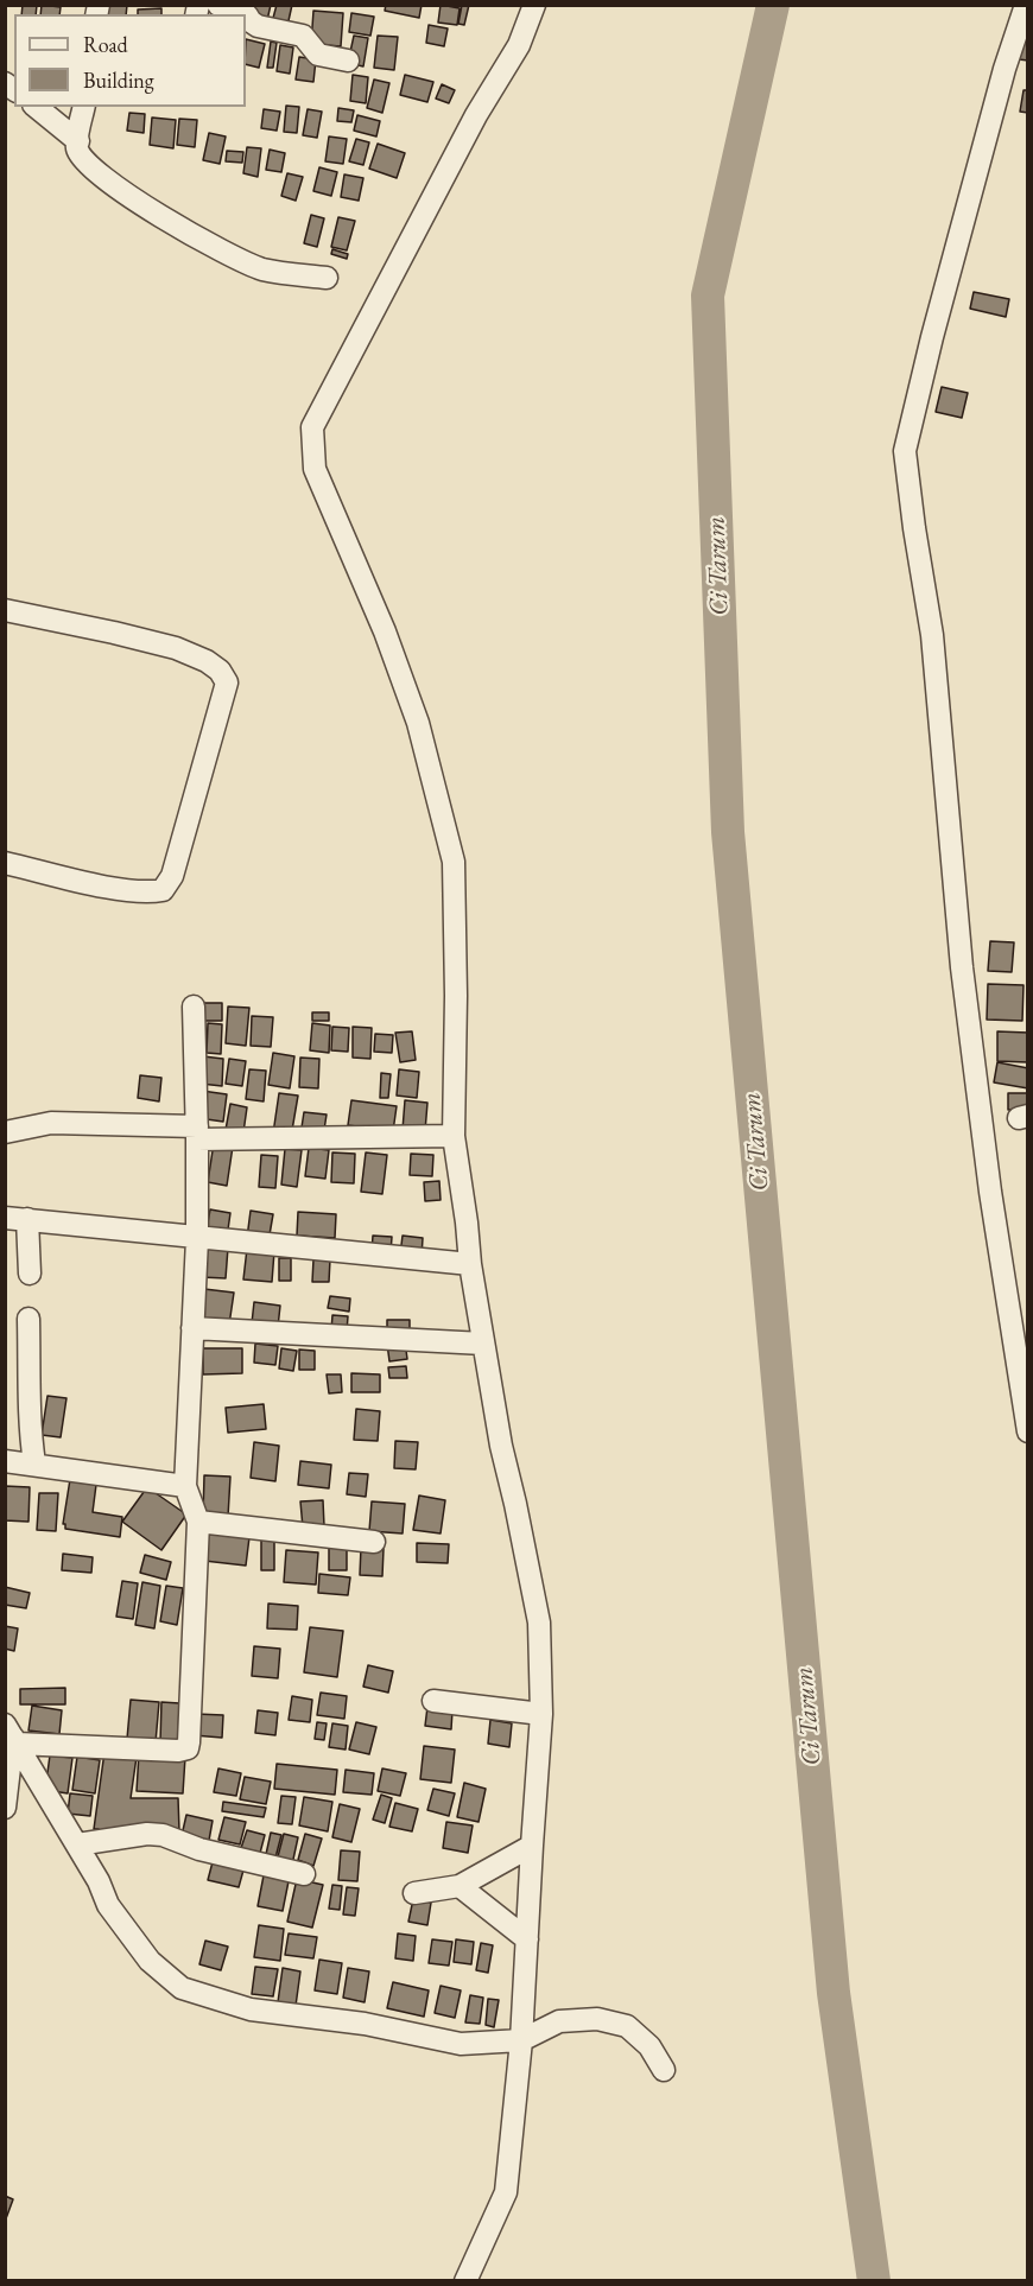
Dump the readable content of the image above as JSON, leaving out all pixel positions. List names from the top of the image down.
{
  "water": ["Ci Tarum"],
  "legend": ["Road", "Building"]
}
